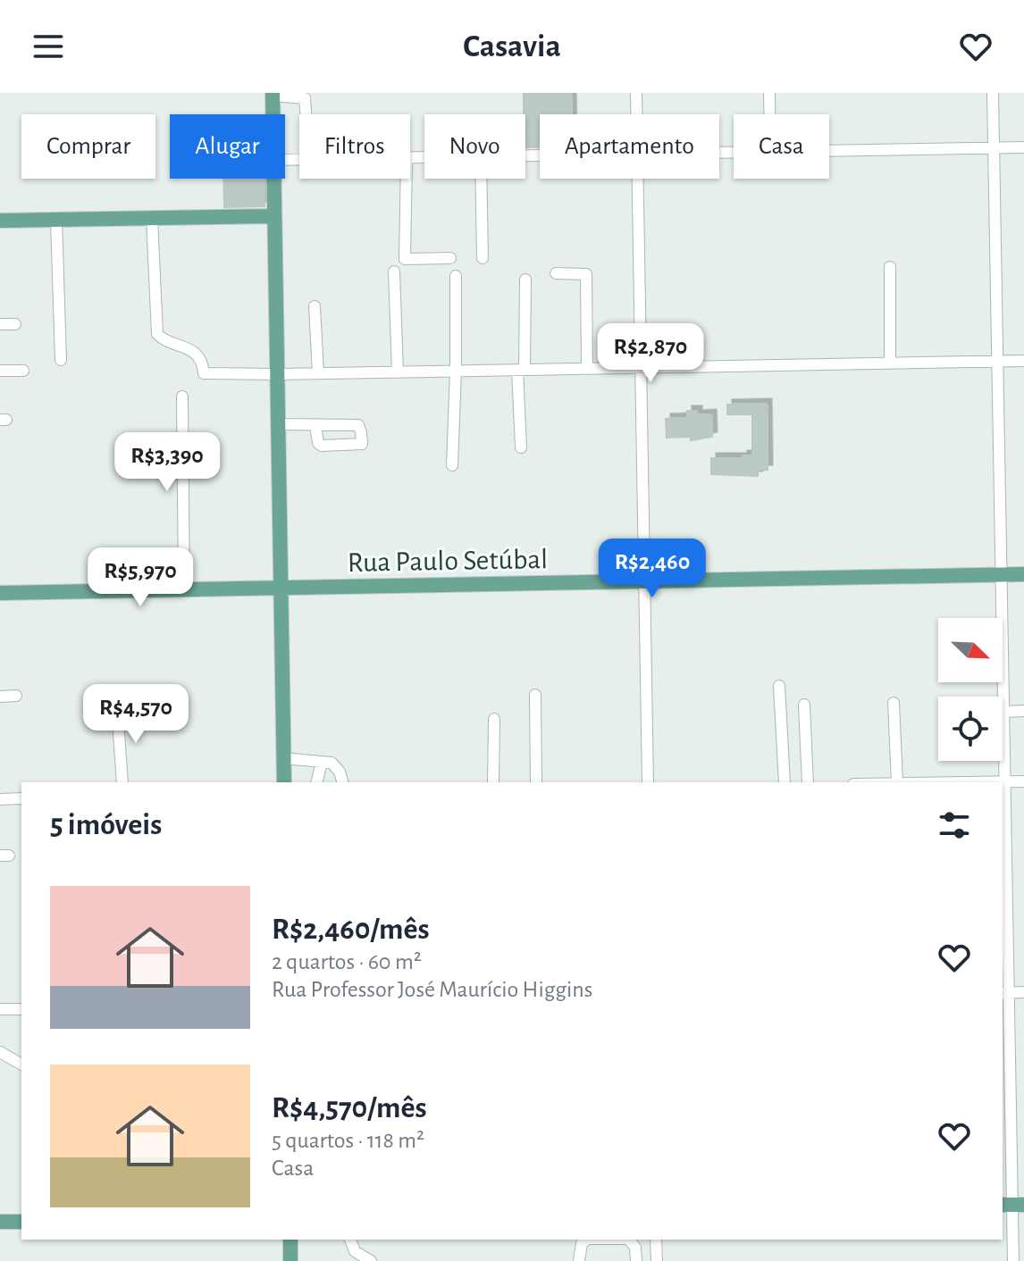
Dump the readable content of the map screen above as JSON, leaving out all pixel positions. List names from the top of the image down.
{
  "streets": {
    "main road": ["Rua Paulo Setúbal"]
  },
  "north": "bottom right",
  "page": {
    "header": "Casavia",
    "chip": [
      "Comprar",
      "Alugar",
      "Filtros",
      "Novo",
      "Apartamento",
      "Casa"
    ],
    "price": [
      "R$2,870",
      "R$3,390",
      "R$2,460",
      "R$5,970",
      "R$4,570"
    ],
    "heading": "5 imóveis",
    "list": [
      {
        "name": "R$2,460/mês",
        "note": "2 quartos · 60 m² · Rua Professor José Maurício Higgins"
      },
      {
        "name": "R$4,570/mês",
        "note": "5 quartos · 118 m² · Casa"
      }
    ]
  }
}
